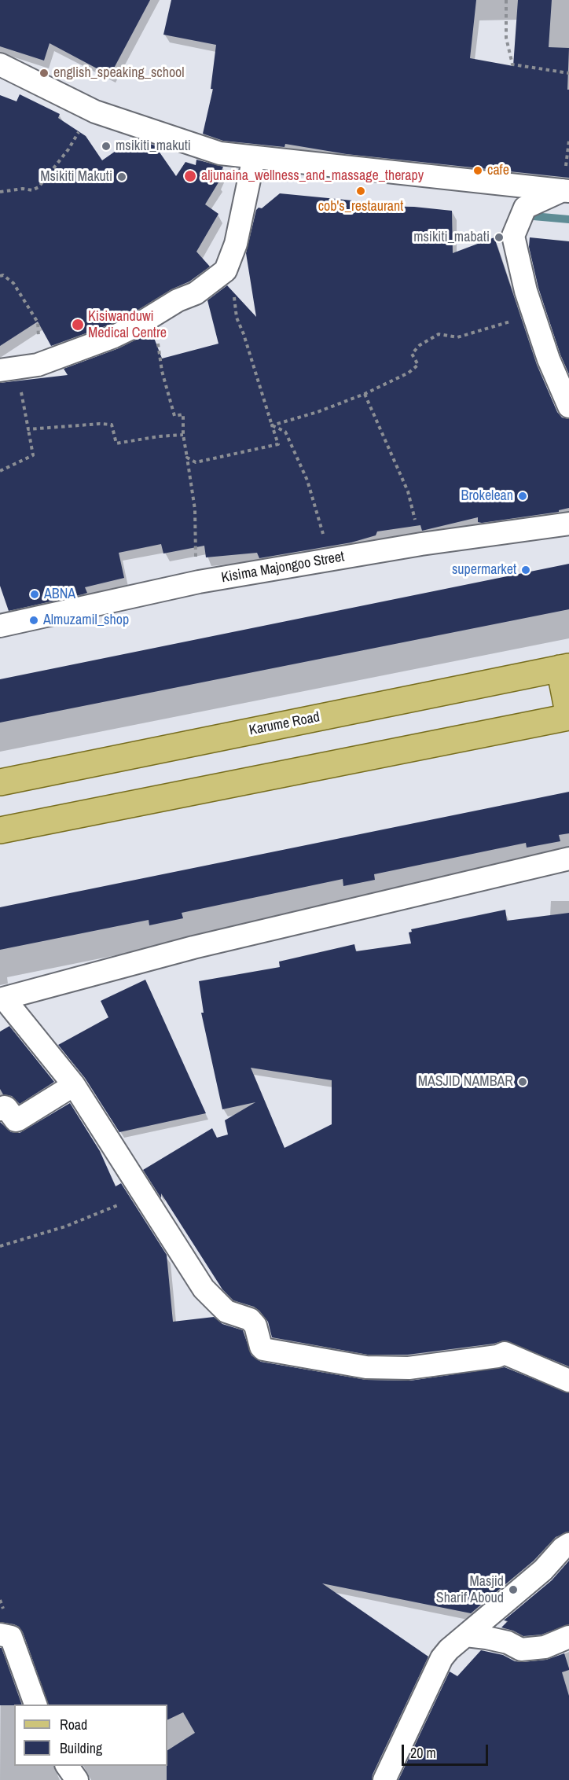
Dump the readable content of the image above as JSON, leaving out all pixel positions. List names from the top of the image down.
{
  "streets": {
    "main road": ["Karume Road"],
    "street": ["Kisima Majongoo Street"]
  },
  "places": [
    "english_speaking_school",
    "msikiti_makuti",
    "cafe",
    "aljunaina_wellness_and_massage_therapy",
    "Msikiti Makuti",
    "cob's_restaurant",
    "msikiti_mabati",
    "Kisiwanduwi Medical Centre",
    "Brokelean",
    "supermarket",
    "ABNA",
    "Almuzamil_shop",
    "MASJID NAMBAR",
    "Masjid Sharif Aboud"
  ],
  "legend": ["Road", "Building"],
  "scale_bar": "20 m"
}
